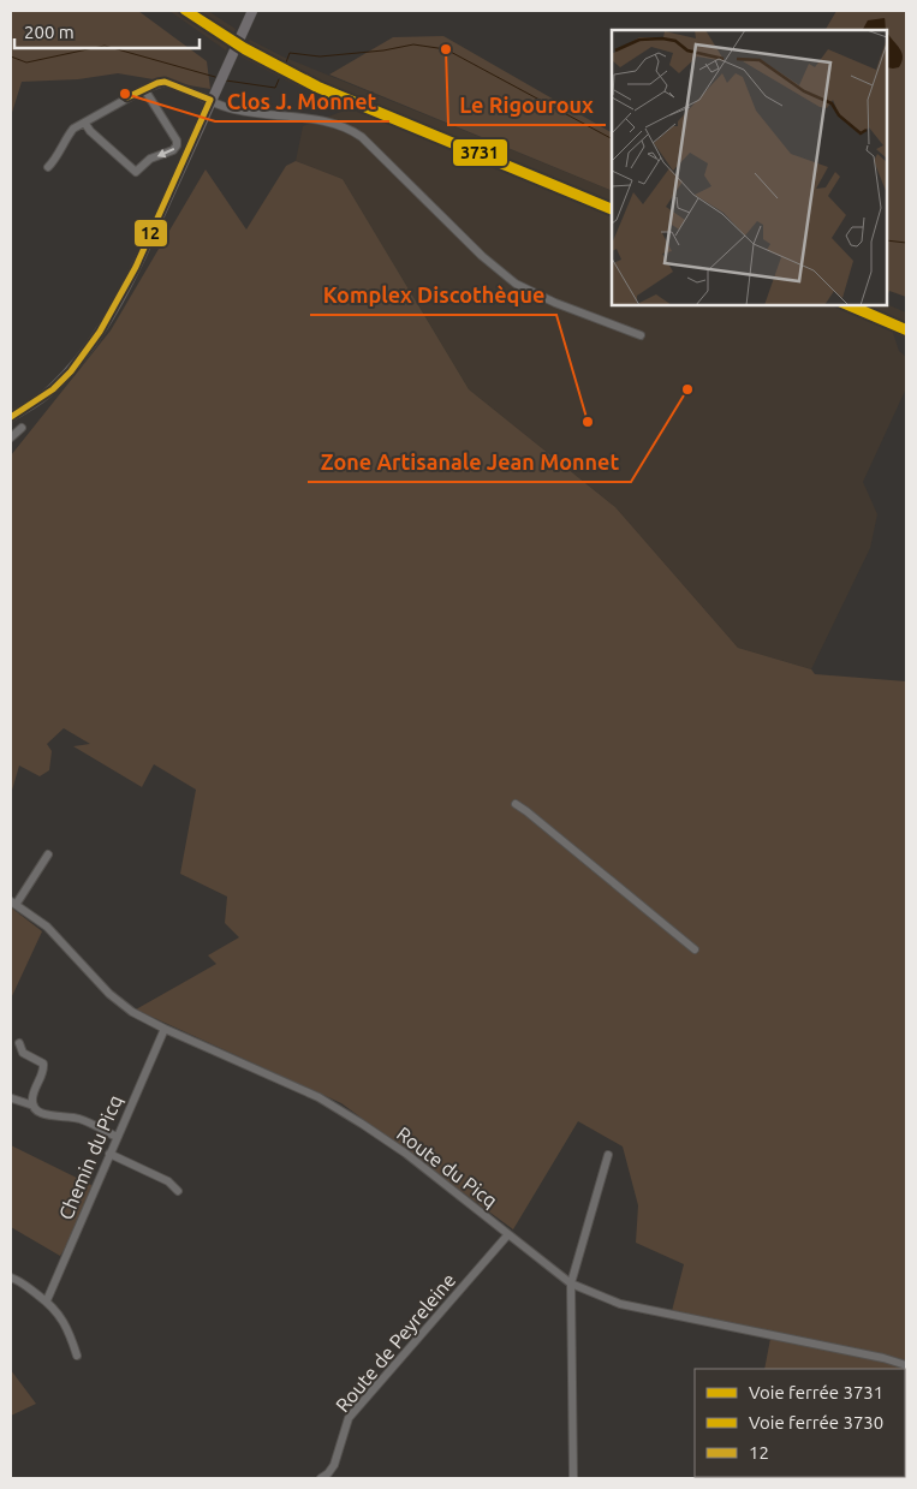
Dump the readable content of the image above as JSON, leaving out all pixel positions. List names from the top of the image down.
{
  "streets": {
    "street": ["Chemin du Picq", "Route du Picq", "Route de Peyreleine"]
  },
  "crossings": [
    ["Chemin du Picq", "Route du Picq"],
    ["Route du Picq", "Route de Peyreleine"]
  ],
  "places": [
    "Le Rigouroux",
    "Clos J. Monnet",
    "Zone Artisanale Jean Monnet",
    "Komplex Discothèque"
  ],
  "lines": ["rail line 3731", "rail line 3730", "transit line 12"],
  "legend": ["Voie ferrée 3731", "Voie ferrée 3730", "12"],
  "scale_bar": "200 m"
}
